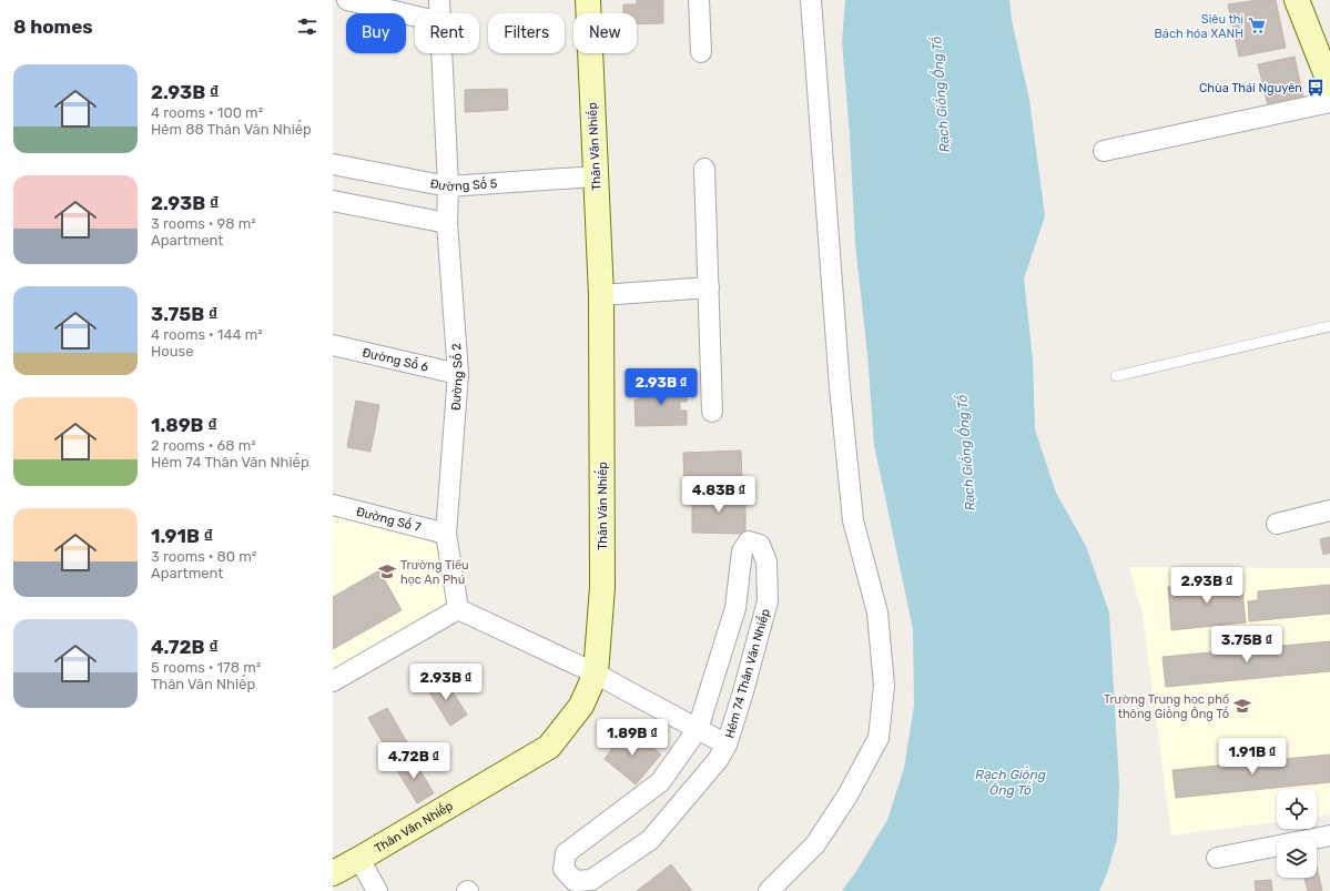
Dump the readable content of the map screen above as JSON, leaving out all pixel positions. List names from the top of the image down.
{
  "streets": {
    "street": [
      "Thân Văn Nhiếp",
      "Đường Số 5",
      "Đường Số 6",
      "Đường Số 2",
      "Đường Số 7",
      "Hẻm 74 Thân Văn Nhiếp"
    ]
  },
  "crossings": [
    ["Thân Văn Nhiếp", "Đường Số 5"],
    ["Thân Văn Nhiếp", "Hẻm 74 Thân Văn Nhiếp"],
    ["Đường Số 5", "Đường Số 2"],
    ["Đường Số 6", "Đường Số 2"],
    ["Đường Số 2", "Đường Số 7"],
    ["Đường Số 2", "Hẻm 74 Thân Văn Nhiếp"]
  ],
  "water": ["Rạch Giống Ống Tố", "Rạch Giồng Ông Tố"],
  "places": {
    "supermarket": ["Siêu thị Bách hóa XANH"],
    "bus stop": ["Chùa Thái Nguyên"],
    "school or university": ["Trường Tiểu học An Phú", "Trường Trung học phổ thông Giồng Ông Tố"]
  },
  "page": {
    "heading": "8 homes",
    "chip": [
      "Buy",
      "Rent",
      "Filters",
      "New"
    ],
    "list": [
      {
        "name": "2.93B ₫",
        "note": "4 rooms · 100 m² · Hẻm 88 Thân Văn Nhiếp"
      },
      {
        "name": "2.93B ₫",
        "note": "3 rooms · 98 m² · Apartment"
      },
      {
        "name": "3.75B ₫",
        "note": "4 rooms · 144 m² · House"
      },
      {
        "name": "1.89B ₫",
        "note": "2 rooms · 68 m² · Hẻm 74 Thân Văn Nhiếp"
      },
      {
        "name": "1.91B ₫",
        "note": "3 rooms · 80 m² · Apartment"
      },
      {
        "name": "4.72B ₫",
        "note": "5 rooms · 178 m² · Thân Văn Nhiếp"
      }
    ],
    "price": [
      "2.93B ₫",
      "4.83B ₫",
      "2.93B ₫",
      "3.75B ₫",
      "2.93B ₫",
      "1.89B ₫",
      "1.91B ₫",
      "4.72B ₫"
    ]
  }
}
